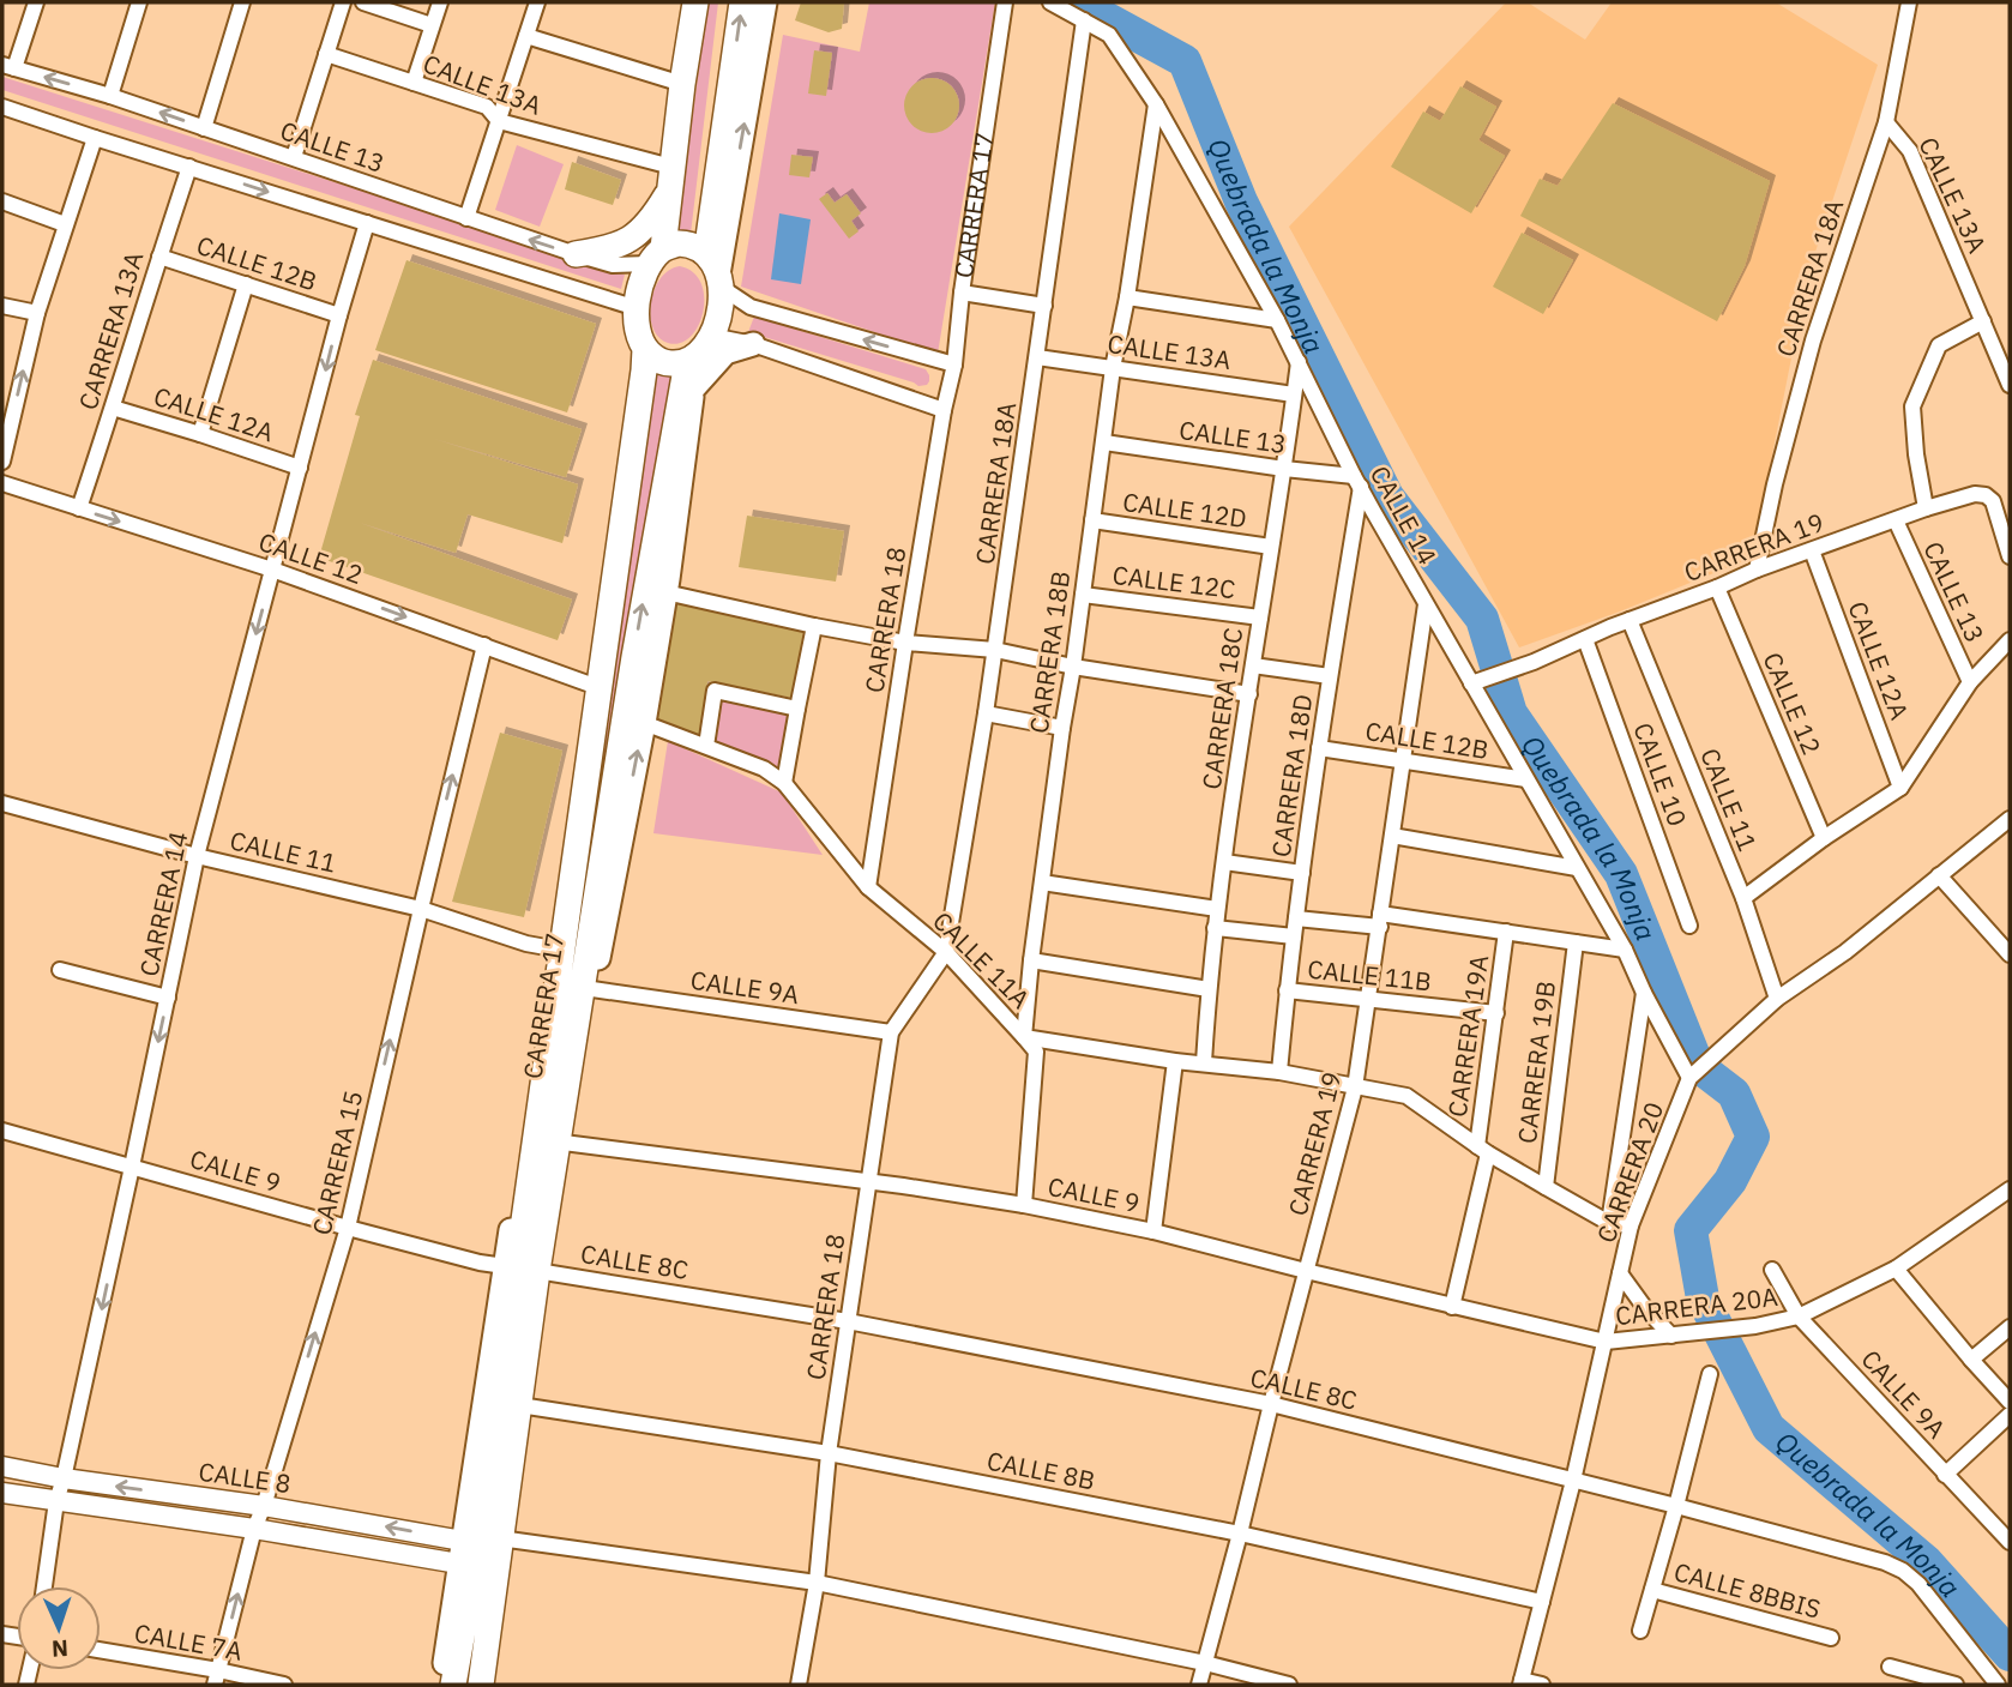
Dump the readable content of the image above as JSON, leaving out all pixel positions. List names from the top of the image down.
{
  "streets": {
    "main road": ["CARRERA 17"],
    "street": [
      "CALLE 13A",
      "CALLE 13",
      "CALLE 12B",
      "CARRERA 18A",
      "CARRERA 13A",
      "CALLE 12A",
      "CALLE 12D",
      "CALLE 14",
      "CARRERA 19",
      "CALLE 12",
      "CALLE 12C",
      "CARRERA 18",
      "CARRERA 18B",
      "CARRERA 18C",
      "CALLE 10",
      "CARRERA 18D",
      "CALLE 11",
      "CARRERA 14",
      "CALLE 11A",
      "CALLE 11B",
      "CALLE 9A",
      "CARRERA 19A",
      "CARRERA 19B",
      "CARRERA 15",
      "CALLE 9",
      "CARRERA 20",
      "CALLE 8C",
      "CARRERA 20A",
      "CALLE 8B",
      "CALLE 8",
      "CALLE 8BBIS",
      "CALLE 7A"
    ]
  },
  "crossings": [
    ["CALLE 13A", "CALLE 13"],
    ["CALLE 13A", "CARRERA 18A"],
    ["CALLE 13A", "CARRERA 18B"],
    ["CALLE 13A", "CARRERA 18C"],
    ["CALLE 13", "CARRERA 17"],
    ["CALLE 13", "CALLE 14"],
    ["CALLE 13", "CARRERA 19"],
    ["CALLE 13", "CARRERA 18B"],
    ["CALLE 13", "CARRERA 18C"],
    ["CALLE 13", "CARRERA 18D"],
    ["CARRERA 17", "CALLE 12"],
    ["CARRERA 17", "CARRERA 18"],
    ["CARRERA 17", "CALLE 11"],
    ["CARRERA 17", "CALLE 9"],
    ["CARRERA 17", "CALLE 8C"],
    ["CARRERA 17", "CALLE 8"],
    ["CALLE 12B", "CARRERA 13A"],
    ["CALLE 12B", "CALLE 14"],
    ["CALLE 12B", "CARRERA 19"],
    ["CALLE 12B", "CARRERA 18D"],
    ["CALLE 12B", "CARRERA 14"],
    ["CARRERA 18A", "CALLE 14"],
    ["CARRERA 18A", "CARRERA 19"],
    ["CARRERA 18A", "CARRERA 18"],
    ["CARRERA 18A", "CALLE 11A"],
    ["CARRERA 13A", "CALLE 12A"],
    ["CARRERA 13A", "CALLE 12"],
    ["CALLE 12A", "CARRERA 19"],
    ["CALLE 12A", "CARRERA 14"],
    ["CALLE 12D", "CARRERA 18B"],
    ["CALLE 12D", "CARRERA 18C"],
    ["CALLE 14", "CARRERA 19"],
    ["CALLE 14", "CARRERA 18B"],
    ["CALLE 14", "CARRERA 18C"],
    ["CALLE 14", "CARRERA 18D"],
    ["CALLE 14", "CARRERA 20"],
    ["CARRERA 19", "CALLE 12"],
    ["CARRERA 19", "CALLE 10"],
    ["CARRERA 19", "CALLE 11"],
    ["CARRERA 19", "CALLE 11A"],
    ["CARRERA 19", "CALLE 11B"],
    ["CARRERA 19", "CALLE 9"],
    ["CARRERA 19", "CALLE 8C"],
    ["CARRERA 19", "CALLE 8B"],
    ["CALLE 12", "CARRERA 14"],
    ["CALLE 12", "CARRERA 15"],
    ["CALLE 12C", "CARRERA 18B"],
    ["CALLE 12C", "CARRERA 18C"],
    ["CARRERA 18", "CALLE 11A"],
    ["CARRERA 18", "CALLE 9A"],
    ["CARRERA 18", "CALLE 9"],
    ["CARRERA 18", "CALLE 8C"],
    ["CARRERA 18", "CALLE 8B"],
    ["CARRERA 18B", "CALLE 11A"],
    ["CARRERA 18B", "CALLE 9"],
    ["CARRERA 18C", "CALLE 11A"],
    ["CARRERA 18D", "CALLE 11A"],
    ["CARRERA 18D", "CALLE 11B"],
    ["CALLE 11", "CARRERA 14"],
    ["CALLE 11", "CARRERA 15"],
    ["CALLE 11", "CARRERA 20"],
    ["CARRERA 14", "CALLE 9"],
    ["CARRERA 14", "CALLE 8"],
    ["CALLE 11B", "CARRERA 19A"],
    ["CALLE 9A", "CARRERA 20A"],
    ["CARRERA 19A", "CALLE 9"],
    ["CARRERA 15", "CALLE 9"],
    ["CARRERA 15", "CALLE 8"],
    ["CARRERA 15", "CALLE 7A"],
    ["CALLE 9", "CARRERA 20"],
    ["CALLE 9", "CARRERA 20A"],
    ["CARRERA 20", "CALLE 8C"],
    ["CARRERA 20", "CARRERA 20A"],
    ["CARRERA 20", "CALLE 8B"]
  ],
  "one_way": ["CALLE 12", "CARRERA 14", "CARRERA 15"],
  "water": ["Quebrada la Monja"],
  "north": "bottom"
}
